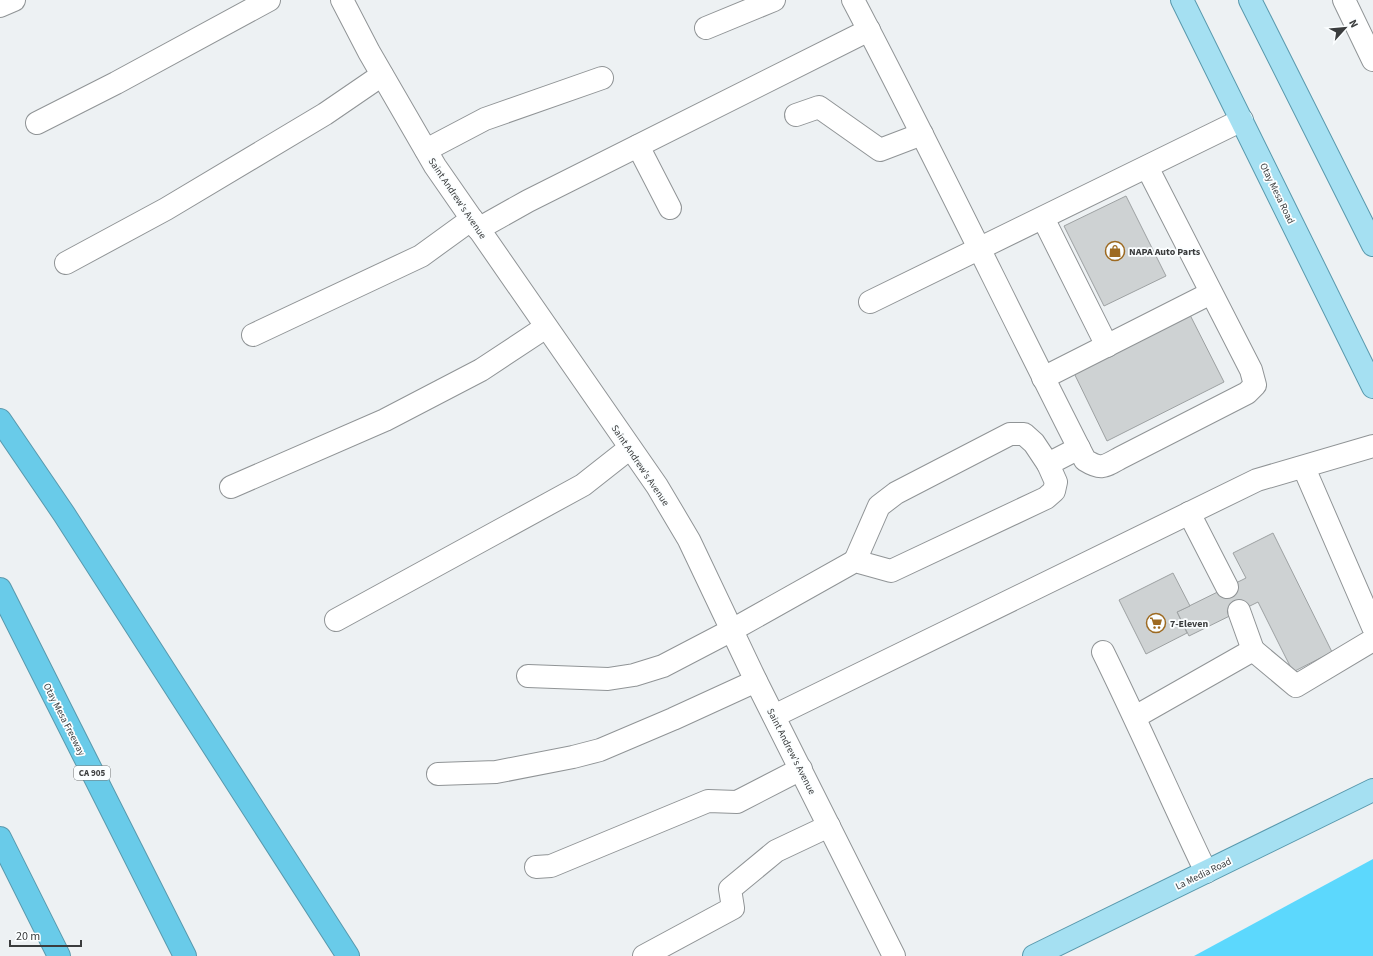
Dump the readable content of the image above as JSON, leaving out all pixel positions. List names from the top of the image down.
{
  "streets": {
    "highway": ["Otay Mesa Freeway", "CA 905"],
    "main road": ["Otay Mesa Road", "La Media Road"],
    "street": ["Saint Andrew's Avenue"]
  },
  "places": {
    "shop": ["NAPA Auto Parts"],
    "supermarket": ["7-Eleven"]
  },
  "scale_bar": "20 m",
  "north": "top right"
}
